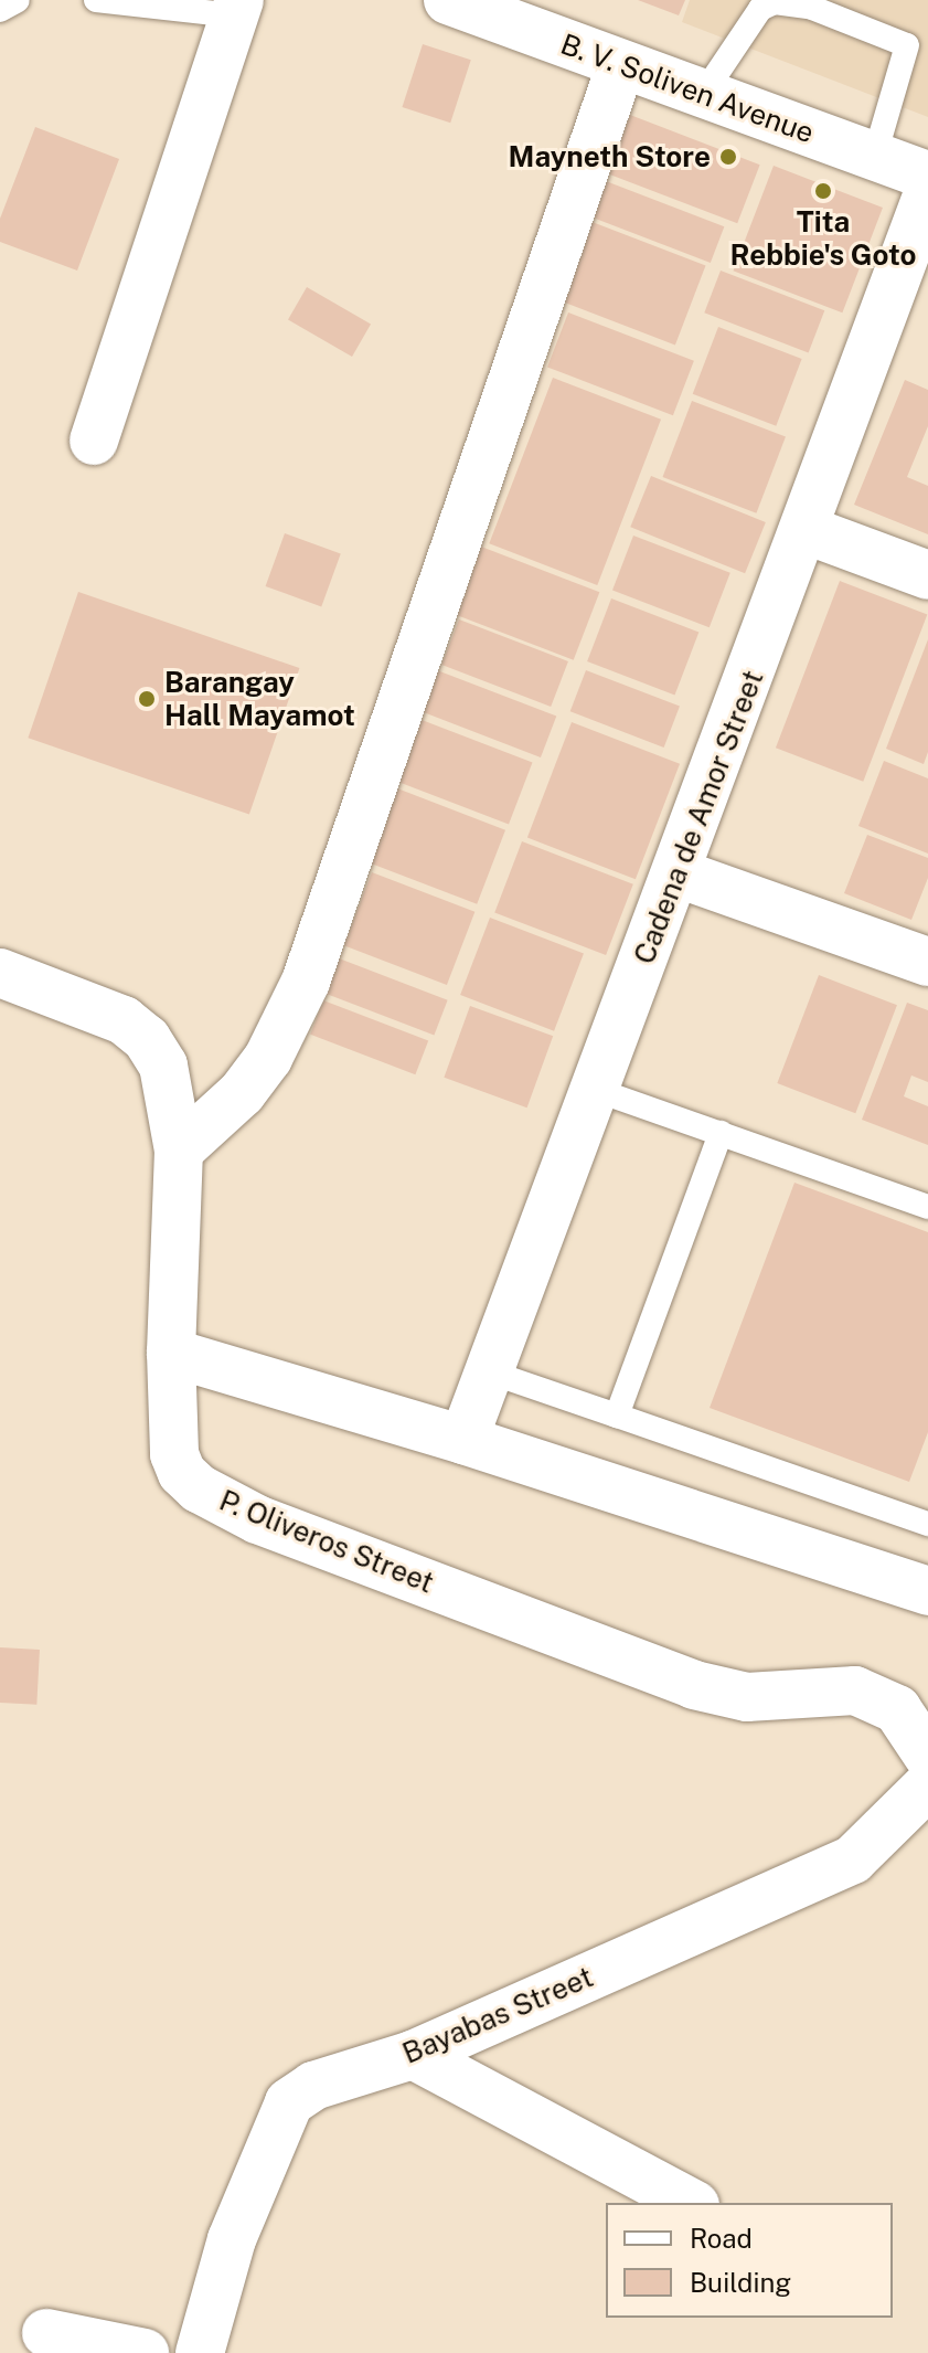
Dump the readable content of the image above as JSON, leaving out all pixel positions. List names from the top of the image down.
{
  "streets": {
    "street": [
      "B. V. Soliven Avenue",
      "Cadena de Amor Street",
      "P. Oliveros Street",
      "Bayabas Street"
    ]
  },
  "places": ["Mayneth Store", "Tita Rebbie's Goto", "Barangay Hall Mayamot"],
  "legend": ["Road", "Building"]
}
